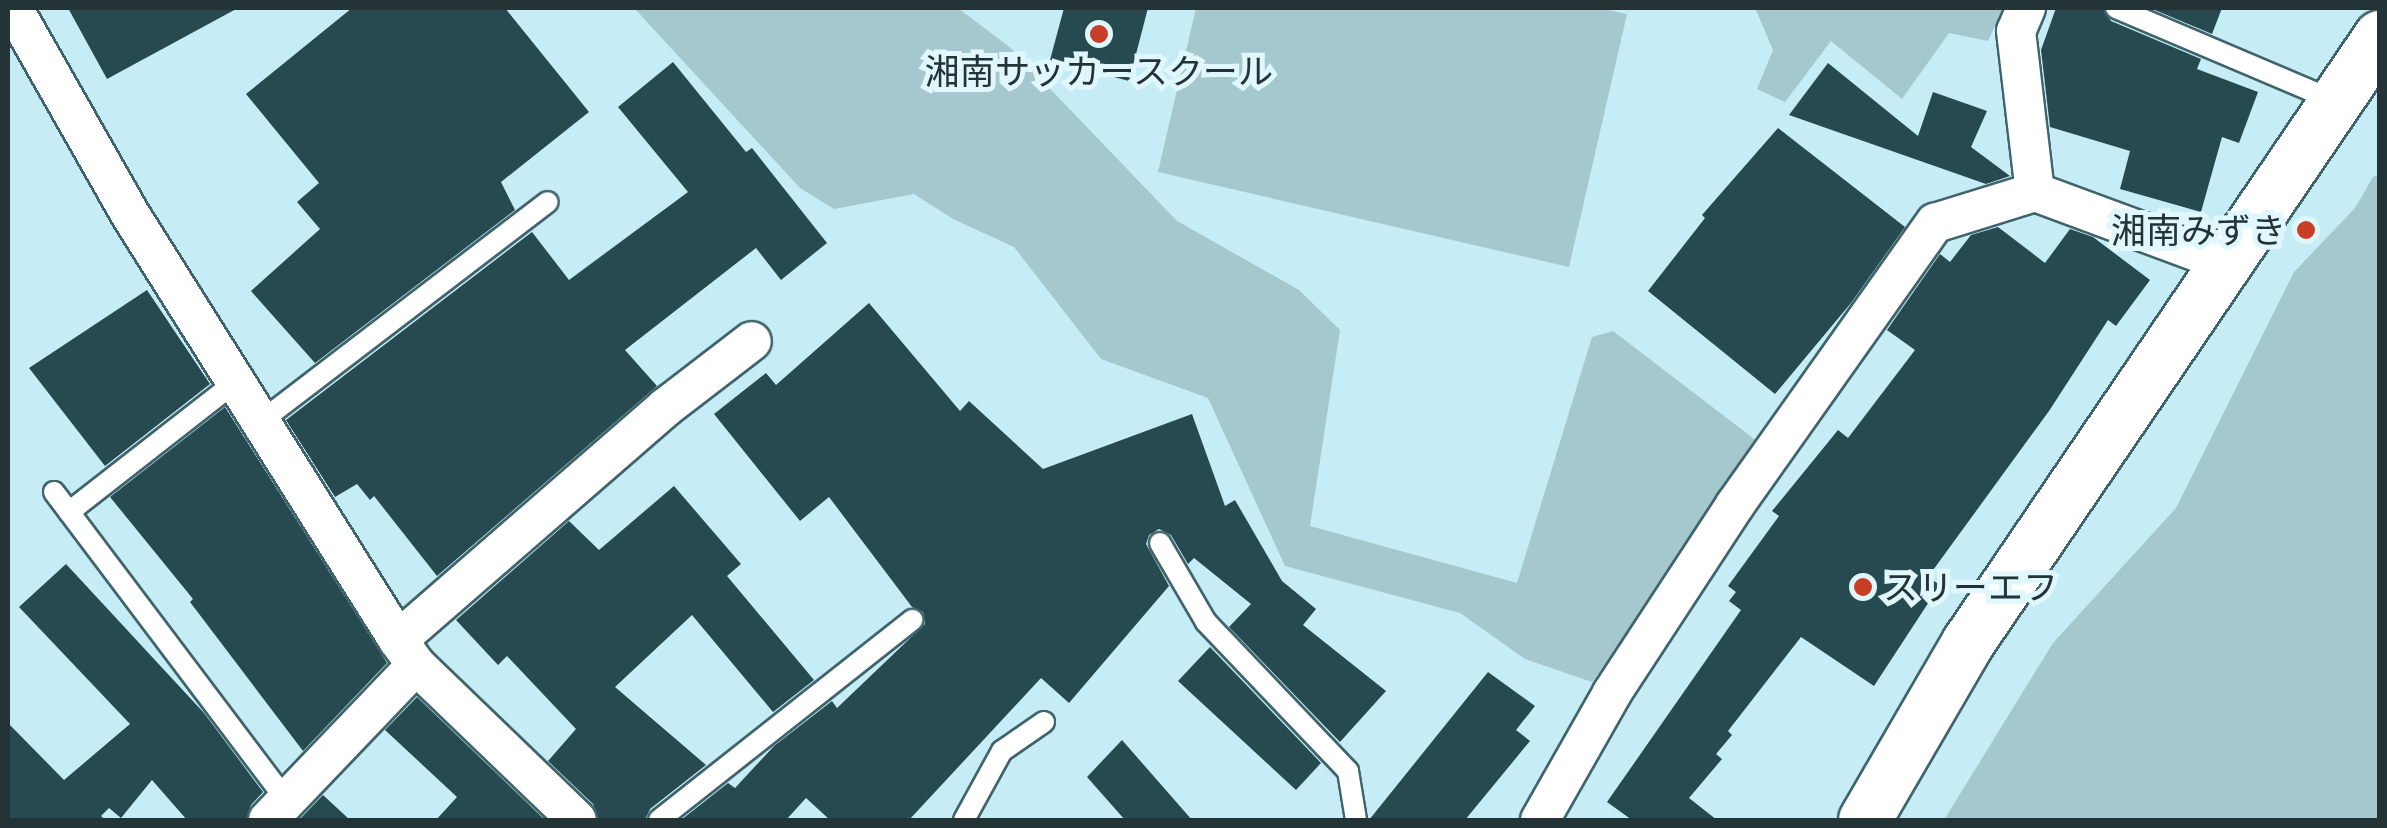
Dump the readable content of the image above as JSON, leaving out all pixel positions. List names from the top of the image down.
{
  "places": ["湘南サッカースクール", "湘南みずき", "スリーエフ"]
}
